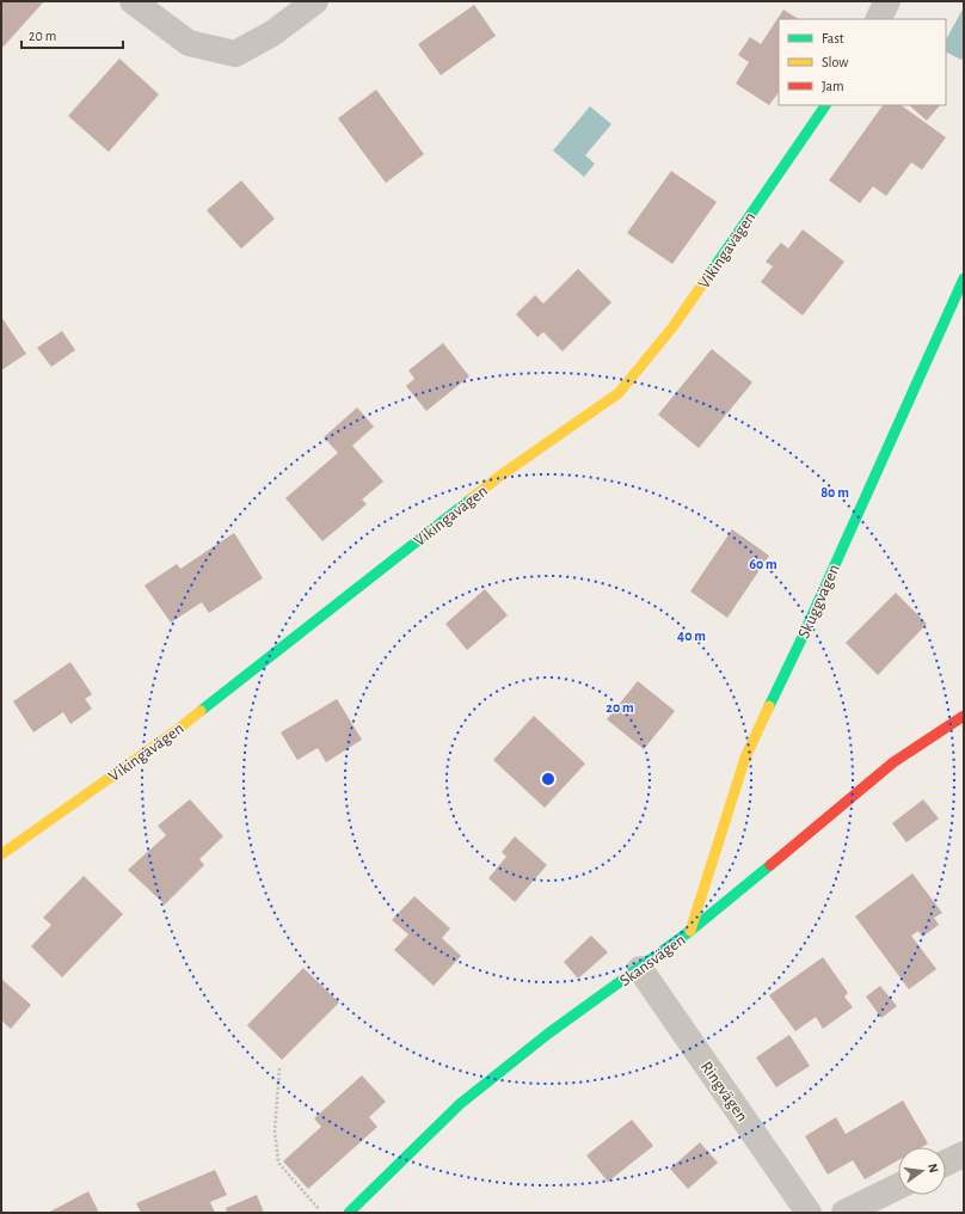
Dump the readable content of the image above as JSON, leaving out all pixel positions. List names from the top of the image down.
{
  "streets": {
    "street": [
      "Vikingavägen",
      "Skuggvägen",
      "Skansvägen",
      "Ringvägen"
    ]
  },
  "crossings": [
    ["Skuggvägen", "Skansvägen"],
    ["Skansvägen", "Ringvägen"]
  ],
  "legend": ["Fast", "Slow", "Jam"],
  "scale_bar": "20 m",
  "north": "right",
  "rings": [
    "80 m",
    "60 m",
    "40 m",
    "20 m"
  ]
}
